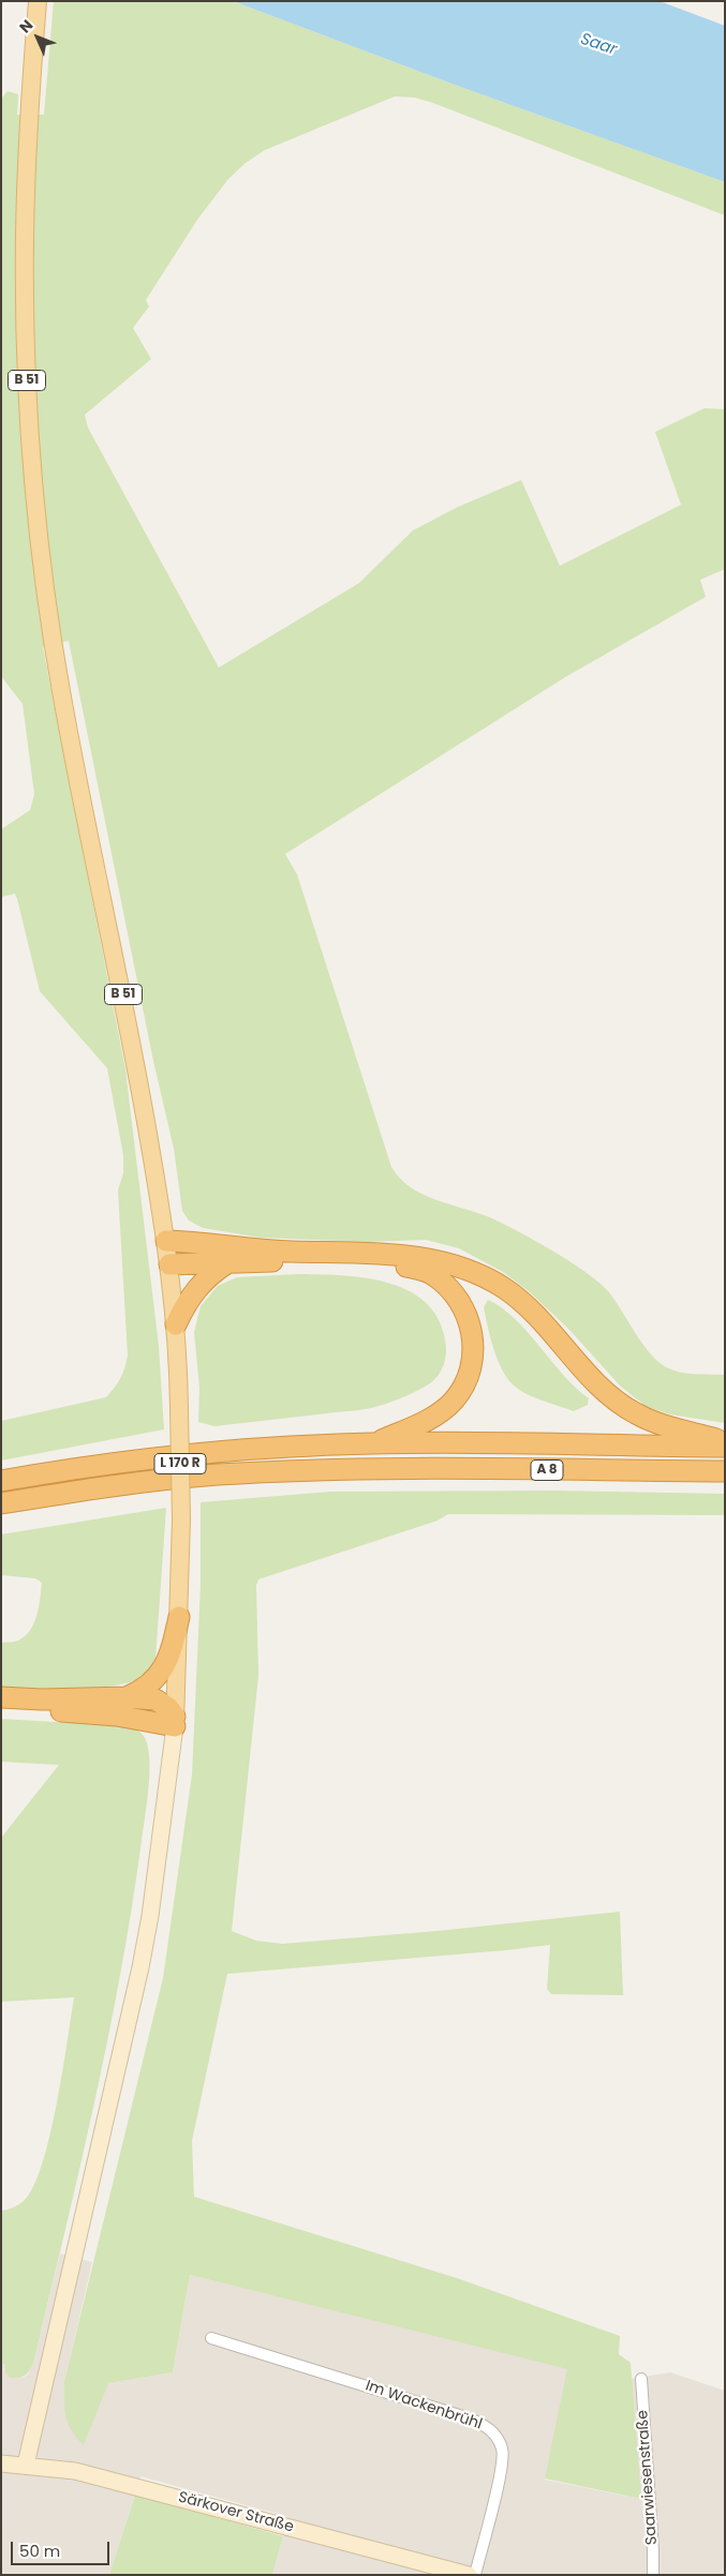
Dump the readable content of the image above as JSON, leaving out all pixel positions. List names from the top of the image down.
{
  "streets": {
    "highway": ["A 8"],
    "main road": ["B 51", "L 170 R", "Särkover Straße"],
    "street": ["Im Wackenbrühl", "Saarwiesenstraße"]
  },
  "crossings": [
    ["B 51", "L 170 R"],
    ["L 170 R", "Särkover Straße"]
  ],
  "water": ["Saar"],
  "scale_bar": "50 m",
  "north": "top left"
}
